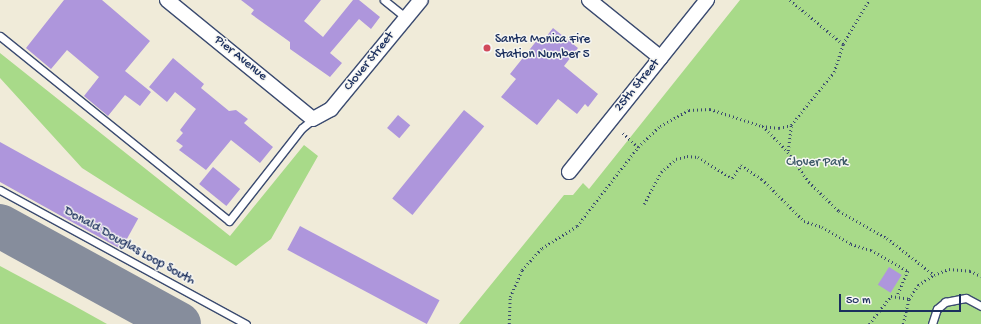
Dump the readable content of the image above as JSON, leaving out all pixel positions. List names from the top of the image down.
{
  "streets": {
    "street": ["Pier Avenue", "Clover Street", "25th Street"],
    "lane": ["Donald Douglas Loop South"]
  },
  "crossings": [
    ["Pier Avenue", "Clover Street"]
  ],
  "parks": ["Clover Park"],
  "places": ["Santa Monica Fire Station Number 5"],
  "scale_bar": "50 m"
}
